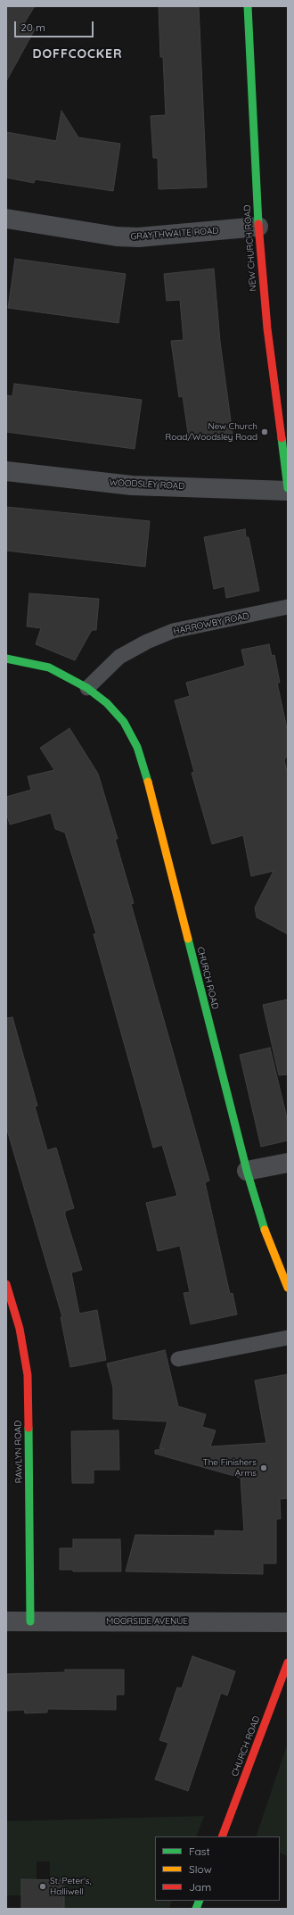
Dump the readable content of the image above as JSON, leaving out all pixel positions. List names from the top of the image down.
{
  "streets": {
    "street": [
      "GRAYTHWAITE ROAD",
      "NEW CHURCH ROAD",
      "WOODSLEY ROAD",
      "CHURCH ROAD",
      "RAWLYN ROAD",
      "MOORSIDE AVENUE"
    ],
    "lane": ["HARROWBY ROAD"]
  },
  "crossings": [
    ["GRAYTHWAITE ROAD", "NEW CHURCH ROAD"],
    ["HARROWBY ROAD", "CHURCH ROAD"],
    ["RAWLYN ROAD", "MOORSIDE AVENUE"]
  ],
  "districts": ["DOFFCOCKER"],
  "places": ["New Church Road/Woodsley Road", "The Finishers Arms", "St. Peter's, Halliwell"],
  "legend": ["Fast", "Slow", "Jam"],
  "scale_bar": "20 m"
}
